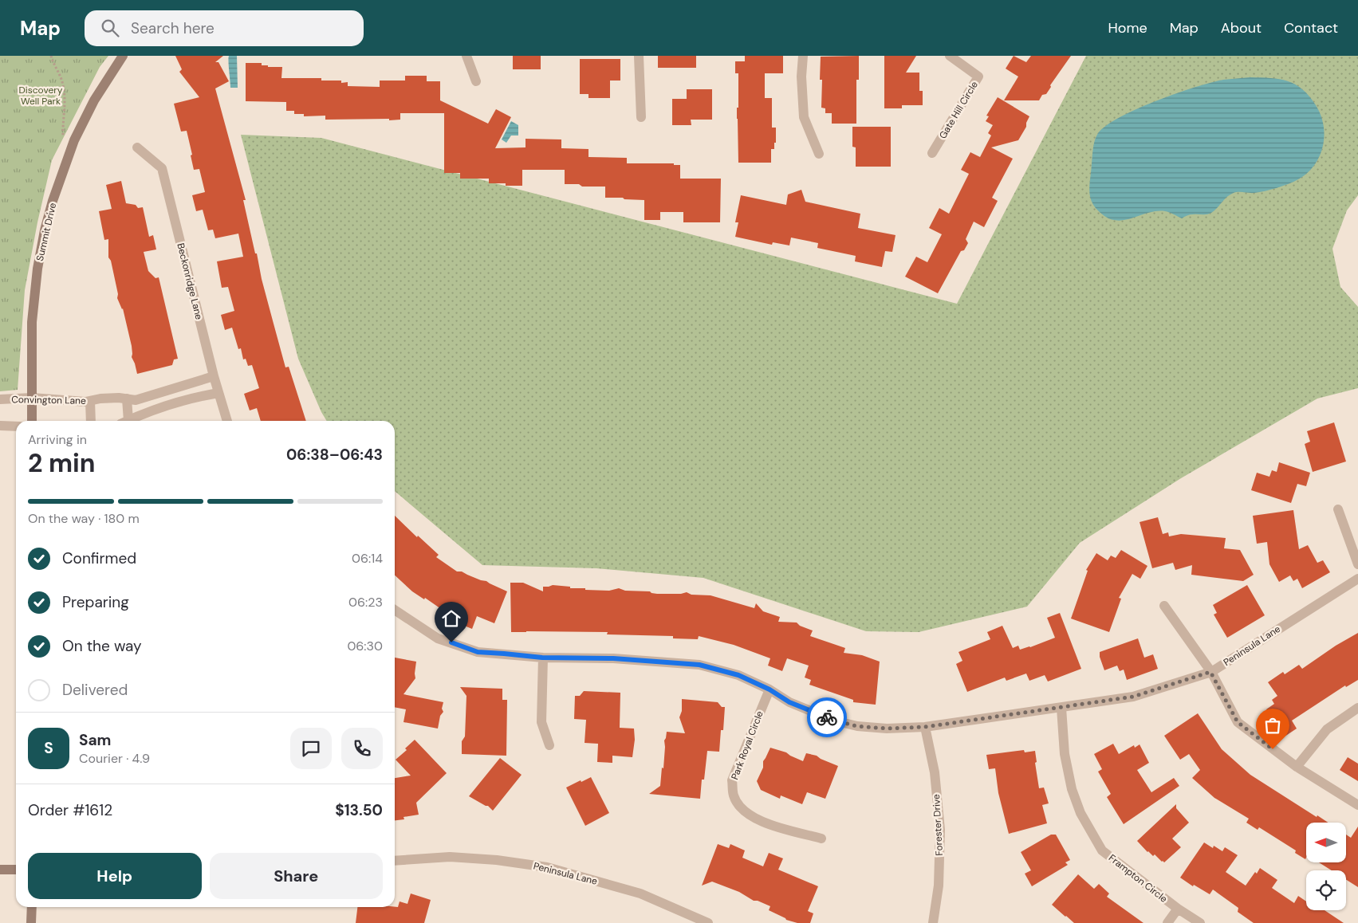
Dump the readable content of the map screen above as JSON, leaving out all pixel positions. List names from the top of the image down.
{
  "streets": {
    "street": [
      "Gate Hill Circle",
      "Summit Drive",
      "Beckonridge Lane",
      "Convington Lane",
      "Peninsula Lane",
      "Park Royal Circle",
      "Forester Drive",
      "Frampton Circle"
    ]
  },
  "crossings": [
    ["Summit Drive", "Convington Lane"],
    ["Beckonridge Lane", "Convington Lane"],
    ["Peninsula Lane", "Forester Drive"],
    ["Peninsula Lane", "Frampton Circle"]
  ],
  "parks": ["Discovery Well Park"],
  "north": "left",
  "page": {
    "header": "Map",
    "search": "Search here",
    "nav": [
      "Home",
      "Map",
      "About",
      "Contact"
    ],
    "heading": ["2 min", "Arriving in", "06:38–06:43"],
    "panel": [
      "Sam",
      "Courier · 4.9",
      "Order #1612",
      "$13.50"
    ],
    "bar": "On the way · 180 m",
    "list": [
      ["Confirmed", "06:14"],
      ["Preparing", "06:23"],
      ["On the way", "06:30"],
      "Delivered"
    ],
    "round": "S",
    "buttons": ["Help", "Share"]
  }
}
